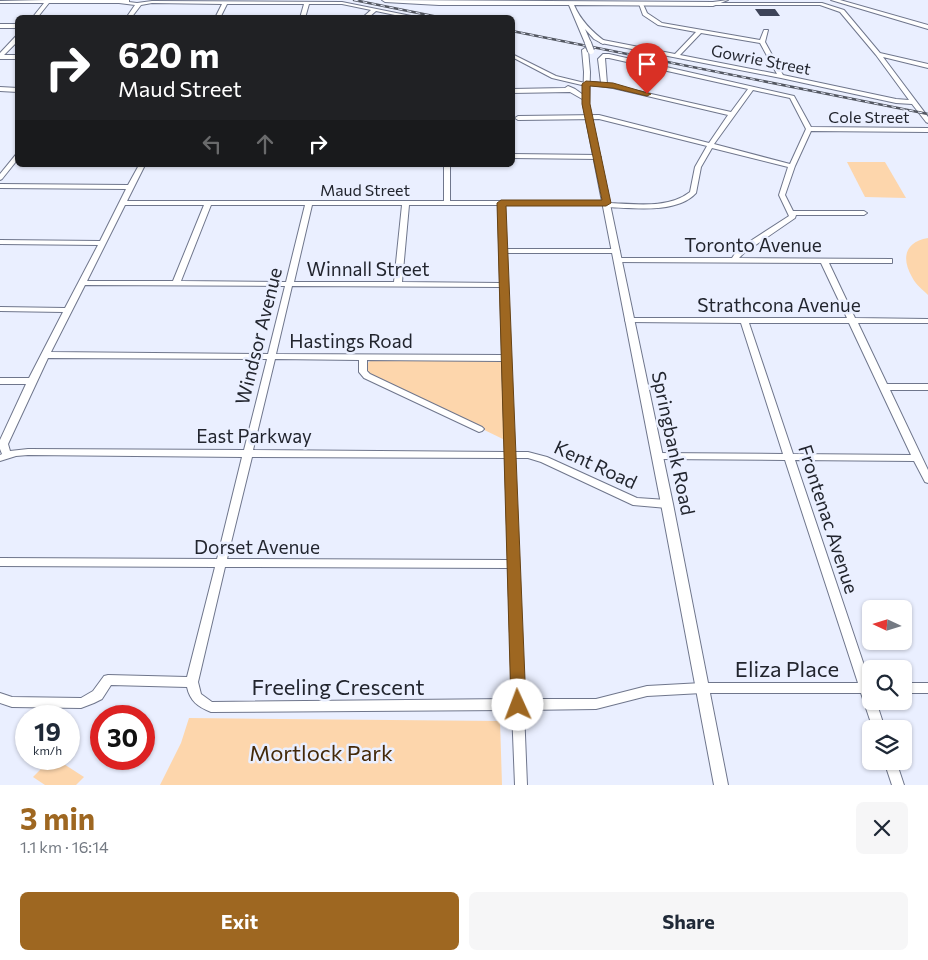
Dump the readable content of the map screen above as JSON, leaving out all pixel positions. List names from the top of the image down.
{
  "streets": {
    "main road": ["Springbank Road"],
    "street": [
      "Gowrie Street",
      "Cole Street",
      "Maud Street",
      "Toronto Avenue",
      "Winnall Street",
      "Strathcona Avenue",
      "Windsor Avenue",
      "Hastings Road",
      "East Parkway",
      "Kent Road",
      "Frontenac Avenue",
      "Dorset Avenue",
      "Eliza Place",
      "Freeling Crescent"
    ]
  },
  "crossings": [
    ["Maud Street", "Windsor Avenue"],
    ["Maud Street", "Springbank Road"],
    ["Toronto Avenue", "Springbank Road"],
    ["Winnall Street", "Windsor Avenue"],
    ["Strathcona Avenue", "Springbank Road"],
    ["Strathcona Avenue", "Frontenac Avenue"],
    ["Windsor Avenue", "Hastings Road"],
    ["Windsor Avenue", "East Parkway"],
    ["Windsor Avenue", "Dorset Avenue"],
    ["Windsor Avenue", "Freeling Crescent"],
    ["East Parkway", "Kent Road"],
    ["Springbank Road", "Kent Road"],
    ["Springbank Road", "Eliza Place"],
    ["Springbank Road", "Freeling Crescent"],
    ["Eliza Place", "Freeling Crescent"]
  ],
  "parks": ["Mortlock Park"],
  "north": "left",
  "page": {
    "turn": ["620 m", "Maud Street"],
    "speed": "19 km/h",
    "limit": "30",
    "heading": ["3 min", "1.1 km · 16:14"],
    "buttons": ["Exit", "Share"]
  }
}
